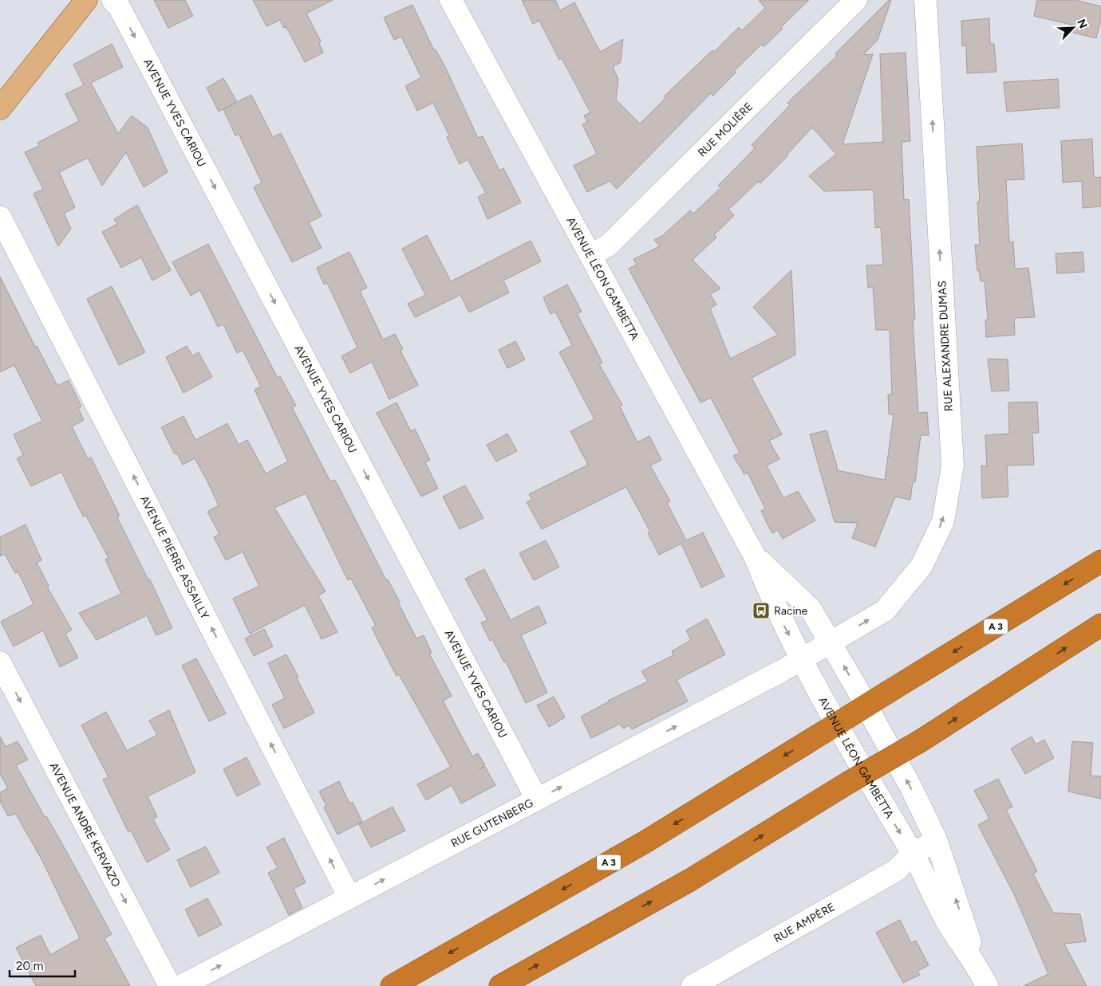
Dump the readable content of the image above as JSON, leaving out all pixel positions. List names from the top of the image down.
{
  "streets": {
    "highway": ["A 3"],
    "street": [
      "AVENUE YVES CARIOU",
      "RUE MOLIÈRE",
      "AVENUE LÉON GAMBETTA",
      "RUE ALEXANDRE DUMAS",
      "AVENUE PIERRE ASSAILLY",
      "RUE GUTENBERG",
      "AVENUE ANDRÉ KERVAZO",
      "RUE AMPÈRE"
    ]
  },
  "crossings": [
    ["AVENUE YVES CARIOU", "RUE GUTENBERG"],
    ["RUE MOLIÈRE", "AVENUE LÉON GAMBETTA"],
    ["AVENUE LÉON GAMBETTA", "RUE ALEXANDRE DUMAS"],
    ["AVENUE LÉON GAMBETTA", "RUE GUTENBERG"],
    ["AVENUE LÉON GAMBETTA", "RUE AMPÈRE"],
    ["AVENUE PIERRE ASSAILLY", "RUE GUTENBERG"]
  ],
  "one_way": [
    "AVENUE YVES CARIOU",
    "RUE ALEXANDRE DUMAS",
    "AVENUE PIERRE ASSAILLY",
    "RUE GUTENBERG",
    "AVENUE ANDRÉ KERVAZO"
  ],
  "places": {
    "bus stop": ["Racine"]
  },
  "scale_bar": "20 m",
  "north": "top right"
}
